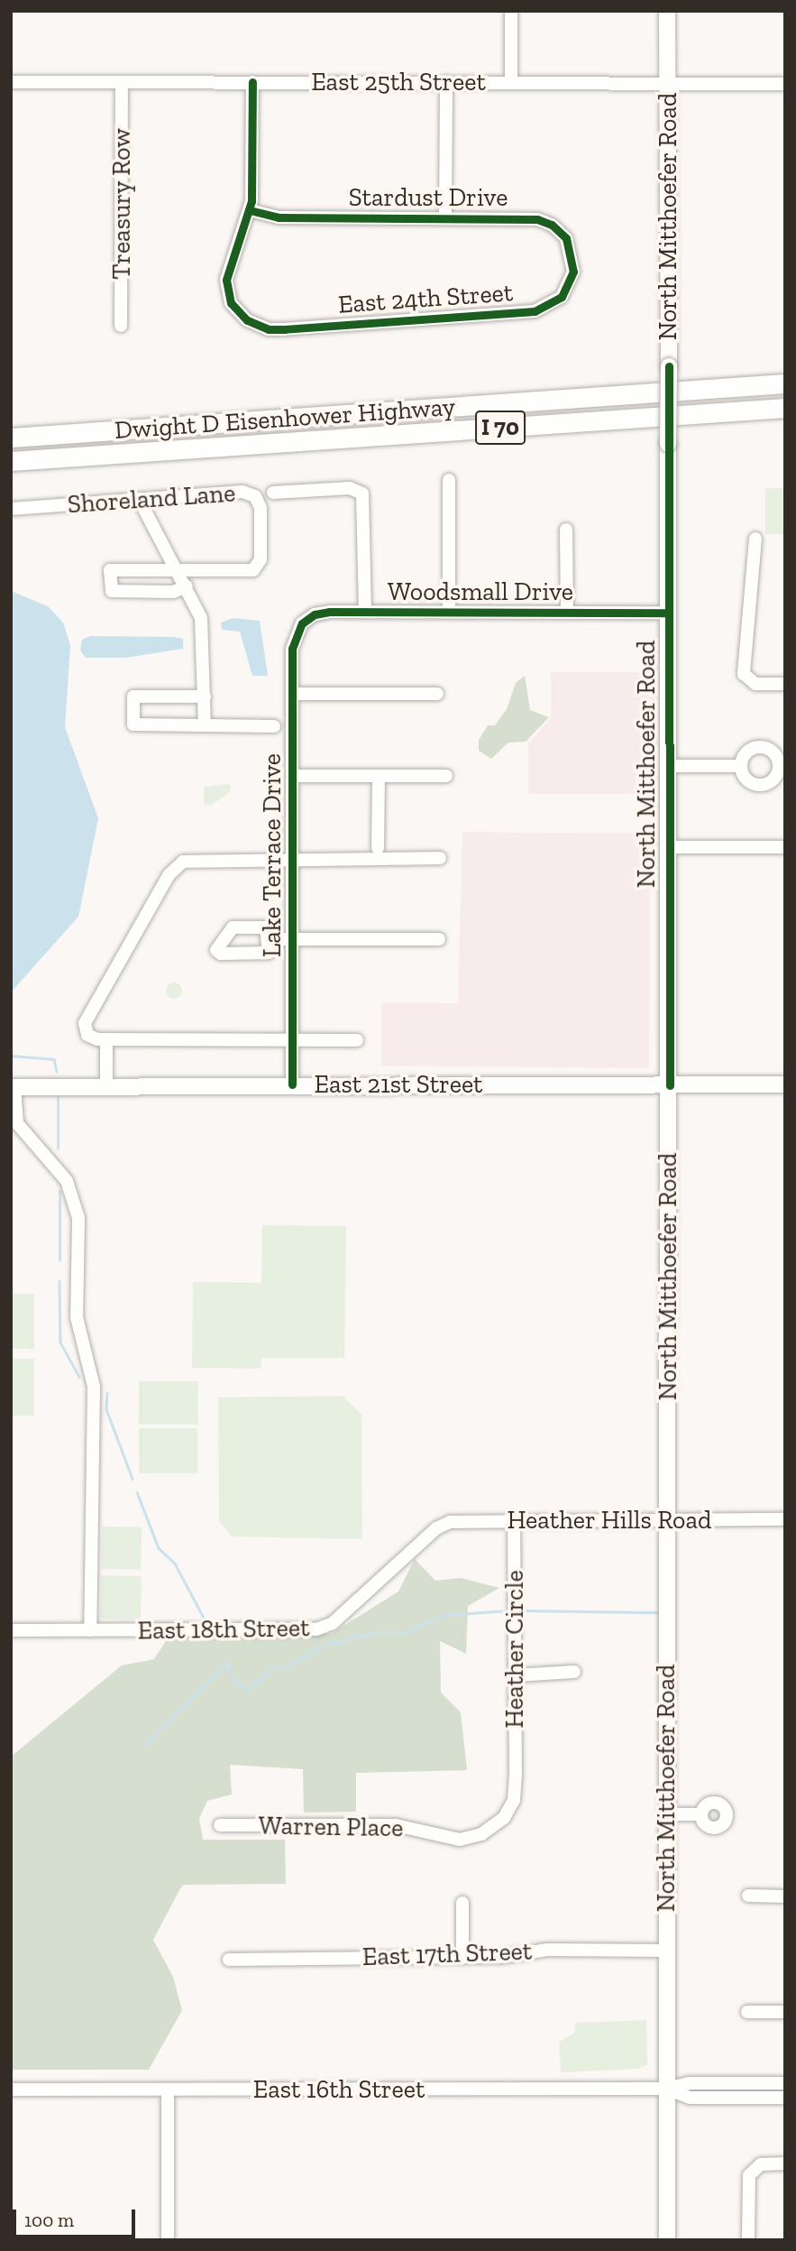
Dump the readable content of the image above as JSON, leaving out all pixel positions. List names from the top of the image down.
{
  "streets": {
    "highway": ["Dwight D Eisenhower Highway", "I 70"],
    "main road": ["North Mitthoefer Road", "East 21st Street"],
    "street": [
      "East 25th Street",
      "Stardust Drive",
      "Treasury Row",
      "East 24th Street",
      "Shoreland Lane",
      "Woodsmall Drive",
      "Lake Terrace Drive",
      "Heather Hills Road",
      "East 18th Street",
      "Heather Circle",
      "Warren Place",
      "East 17th Street",
      "East 16th Street"
    ]
  },
  "crossings": [
    ["East 25th Street", "Treasury Row"],
    ["East 25th Street", "North Mitthoefer Road"],
    ["Stardust Drive", "East 24th Street"],
    ["North Mitthoefer Road", "Woodsmall Drive"],
    ["North Mitthoefer Road", "East 21st Street"],
    ["North Mitthoefer Road", "Heather Hills Road"],
    ["North Mitthoefer Road", "East 17th Street"],
    ["North Mitthoefer Road", "East 16th Street"],
    ["Woodsmall Drive", "Lake Terrace Drive"],
    ["Lake Terrace Drive", "East 21st Street"],
    ["Heather Hills Road", "East 18th Street"],
    ["Heather Hills Road", "Heather Circle"],
    ["Heather Circle", "Warren Place"]
  ],
  "scale_bar": "100 m"
}
